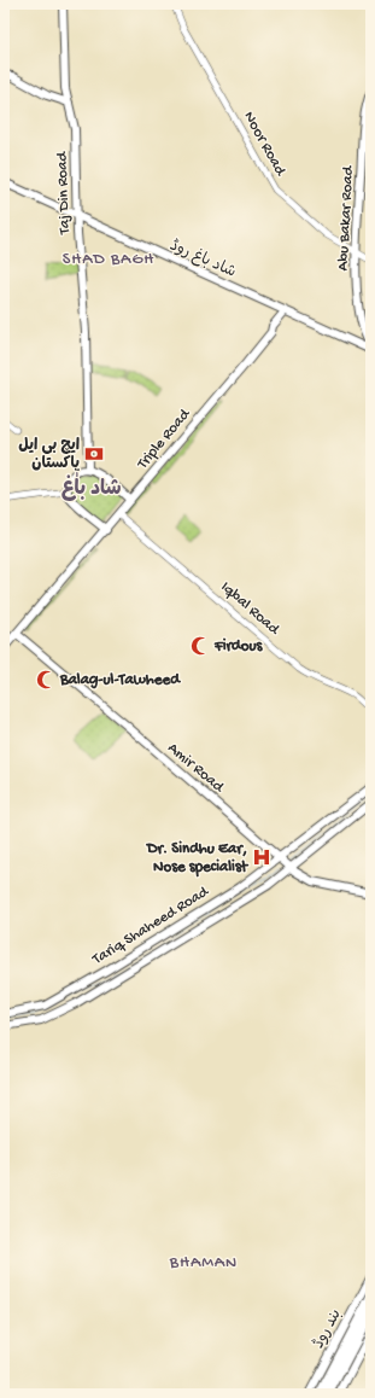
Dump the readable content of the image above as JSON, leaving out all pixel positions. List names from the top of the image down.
{
  "streets": {
    "main road": [
      "Taj Din Road",
      "Abu Bakar Road",
      "شاد باغ روڈ",
      "Triple Road",
      "Amir Road",
      "Tariq Shaheed Road",
      "بند روڈ"
    ],
    "street": ["Noor Road", "Iqbal Road"]
  },
  "crossings": [
    ["Noor Road", "Abu Bakar Road"],
    ["Taj Din Road", "شاد باغ روڈ"],
    ["Abu Bakar Road", "شاد باغ روڈ"],
    ["شاد باغ روڈ", "Triple Road"],
    ["Triple Road", "Iqbal Road"],
    ["Triple Road", "Amir Road"],
    ["Amir Road", "Tariq Shaheed Road"]
  ],
  "districts": ["SHAD BAGH", "شاد باٰغ", "BHAMAN"],
  "places": {
    "bank": ["ایچ بی ایل پاکستان"],
    "mosque": ["Firdous", "Balag-ul-Tawheed"],
    "hospital": ["Dr. Sindhu Ear, Nose specialist"]
  }
}
